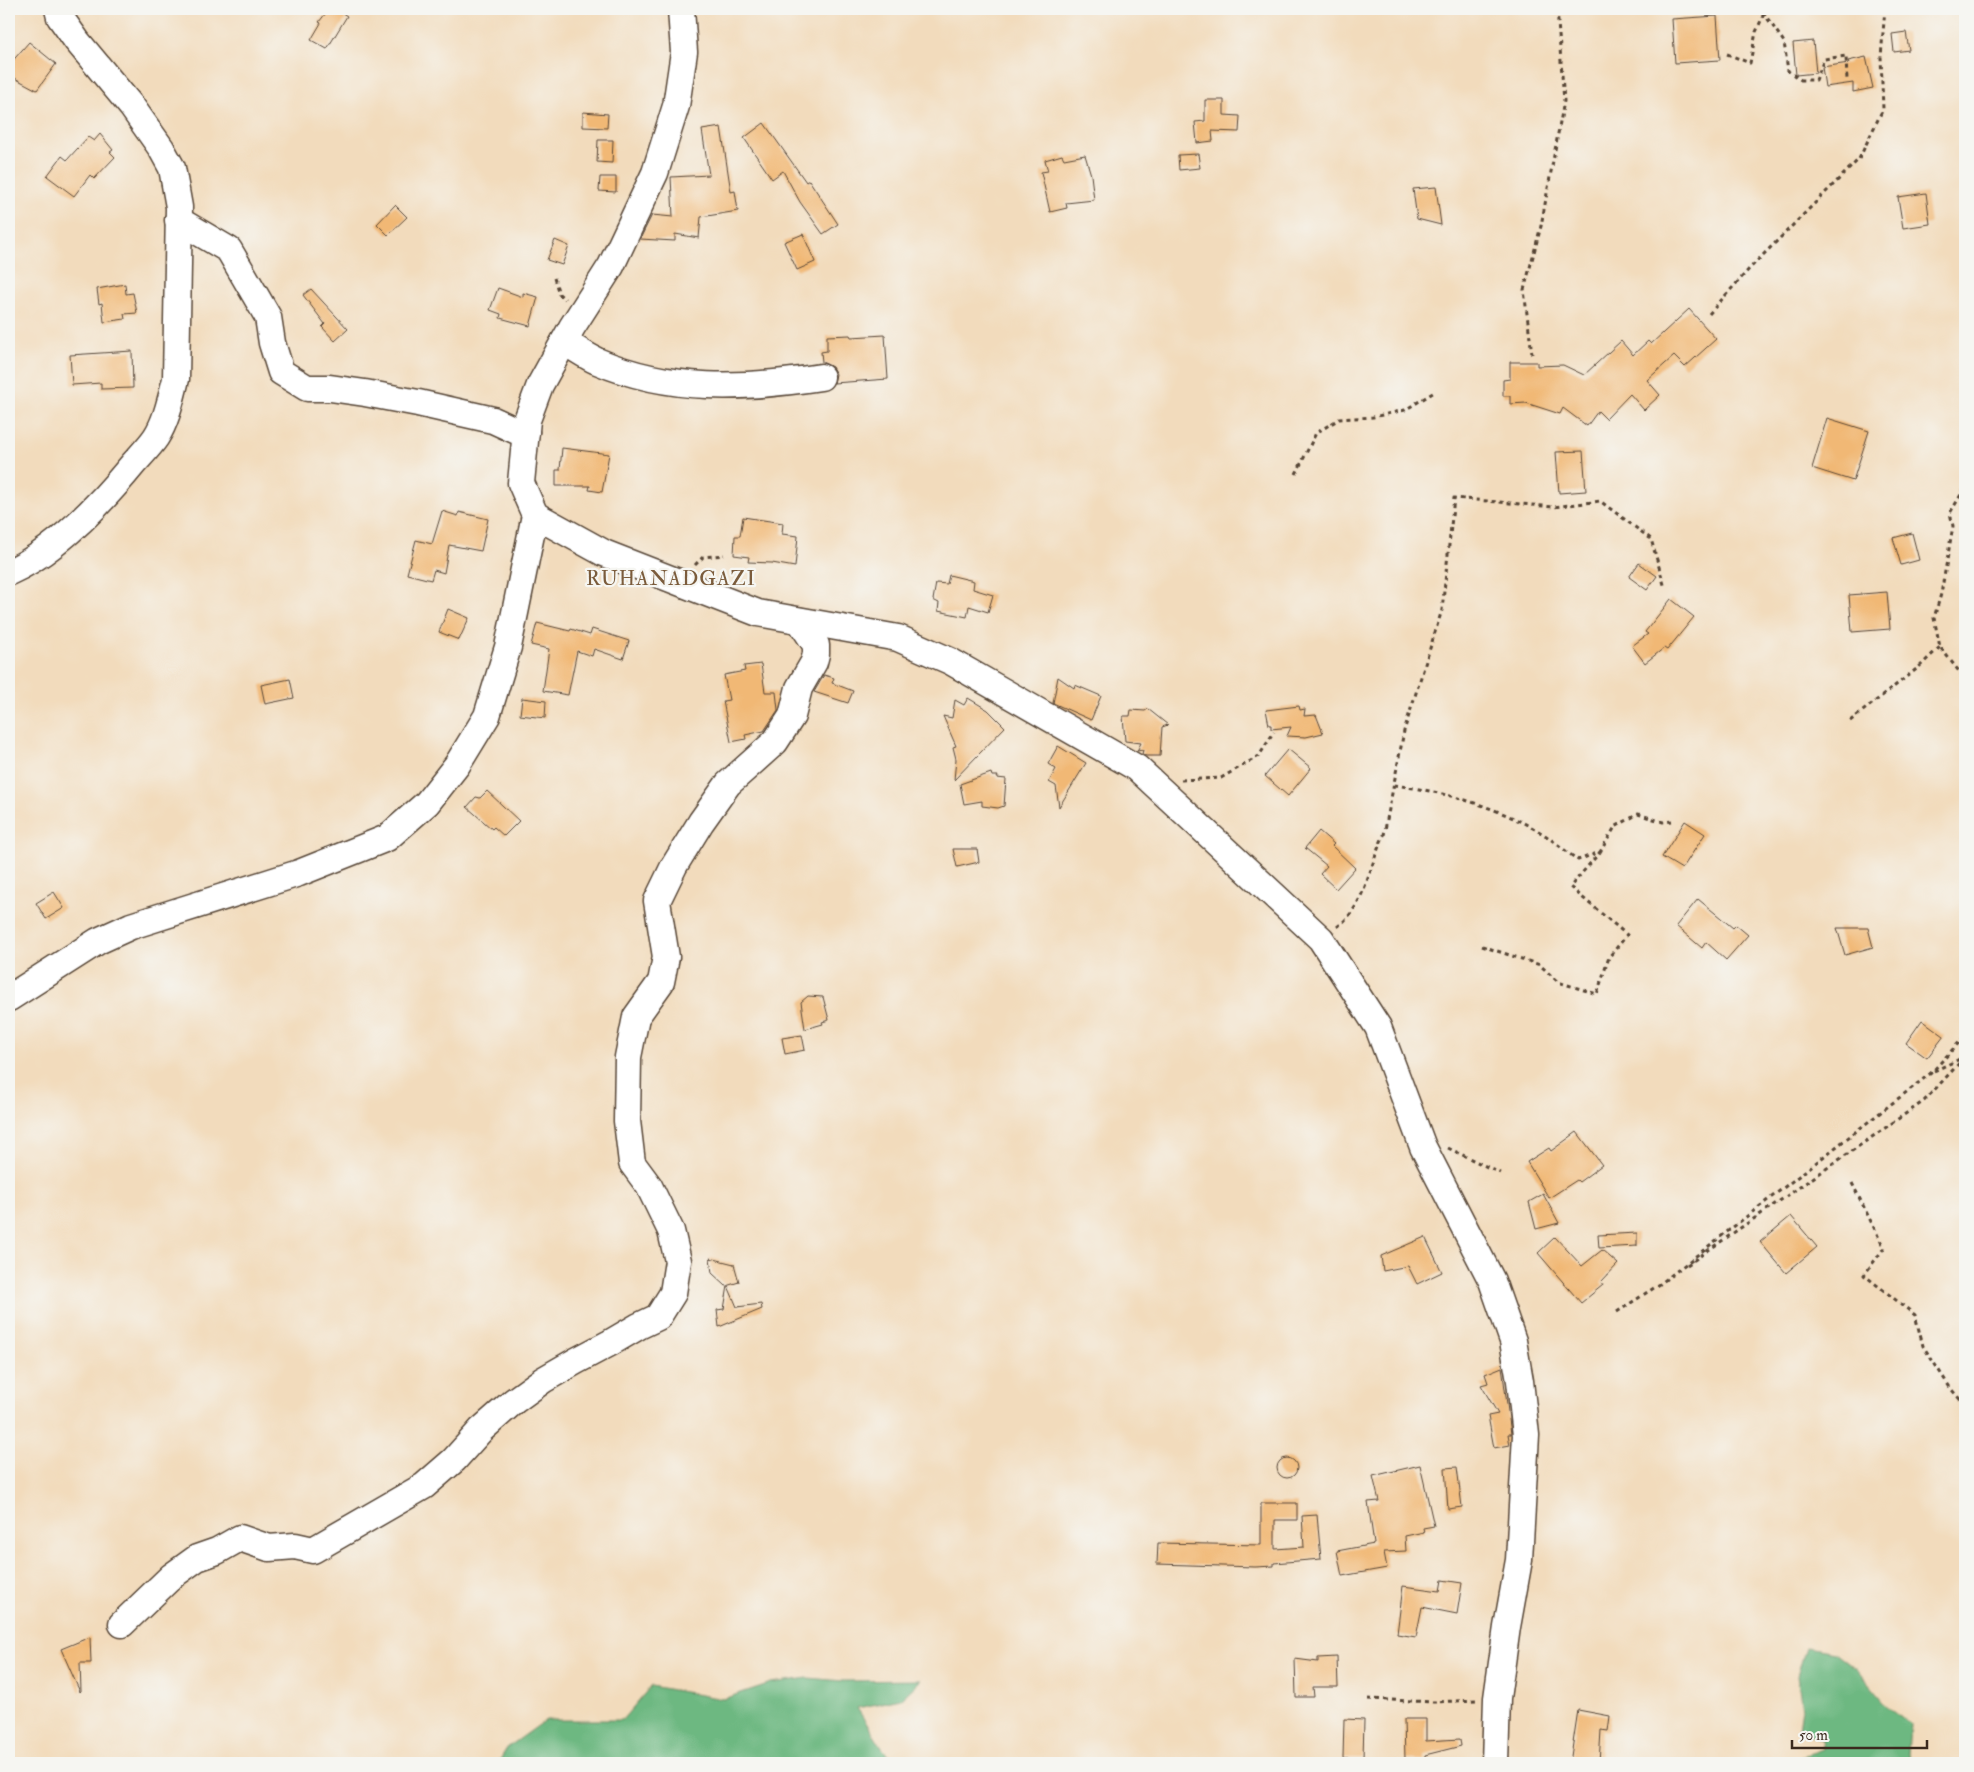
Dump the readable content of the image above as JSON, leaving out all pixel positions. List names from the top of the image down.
{
  "districts": ["RUHANADGAZI"],
  "scale_bar": "50 m"
}
